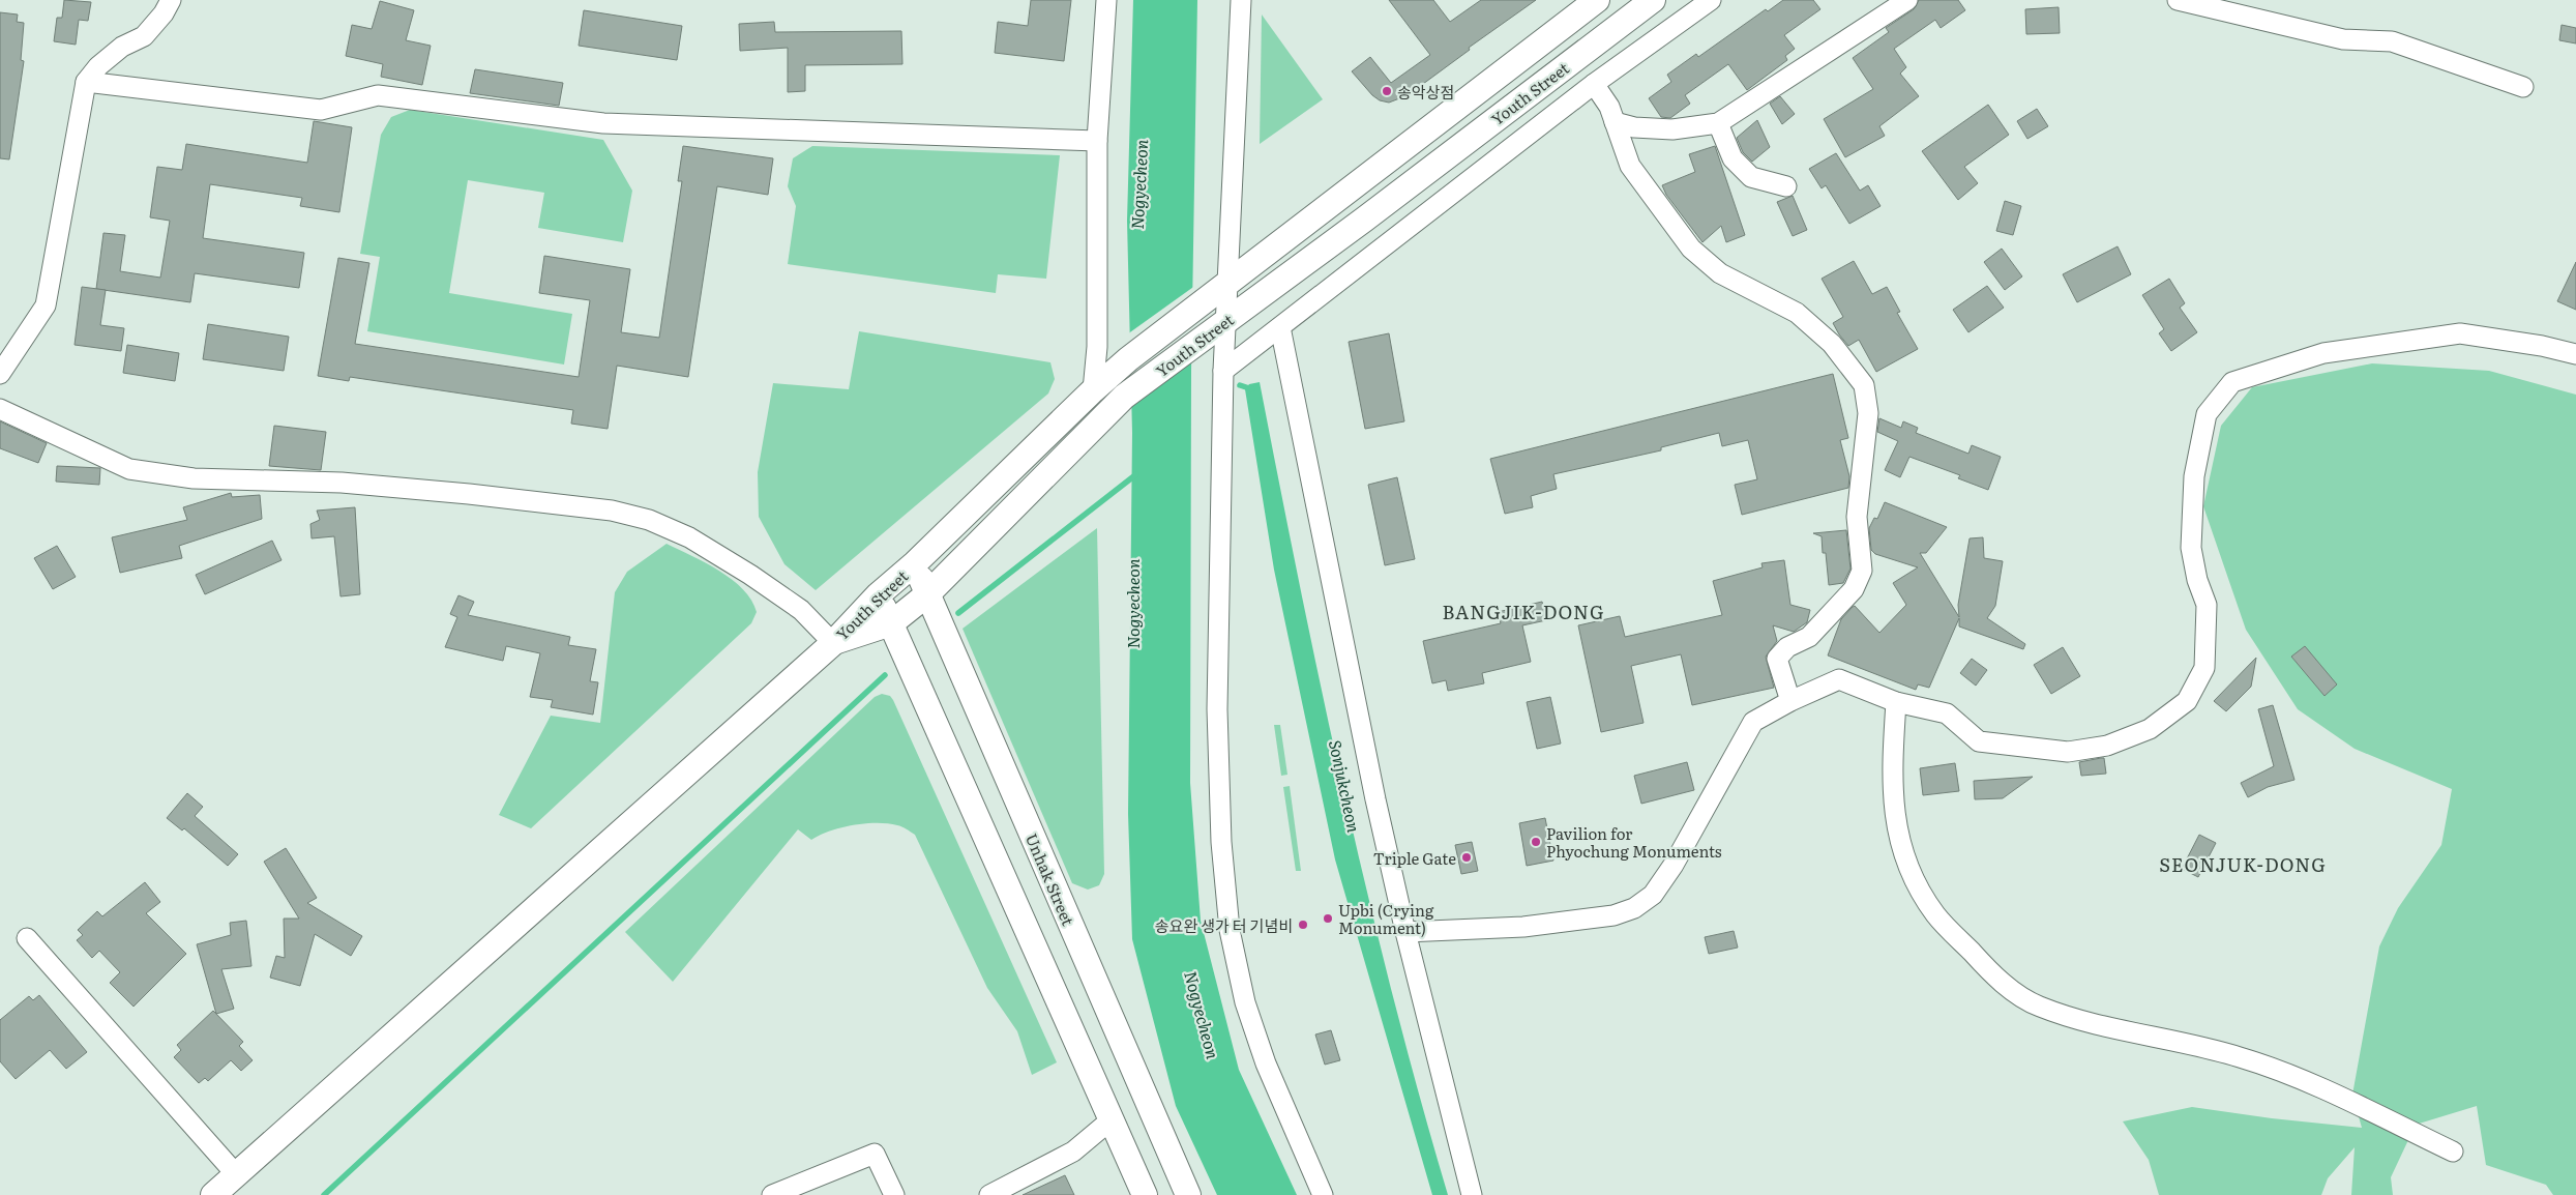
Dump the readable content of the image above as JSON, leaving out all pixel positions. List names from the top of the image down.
{
  "streets": {
    "main road": ["Youth Street", "Unhak Street"]
  },
  "crossings": [
    ["Youth Street", "Unhak Street"]
  ],
  "districts": ["BANGJIK-DONG", "SEONJUK-DONG"],
  "water": ["Nogyecheon", "Sonjukcheon"],
  "places": [
    "송악상점",
    "Pavilion for Phyochung Monuments",
    "Triple Gate",
    "Upbi (Crying Monument)",
    "송요완 생가 터 기념비"
  ]
}
